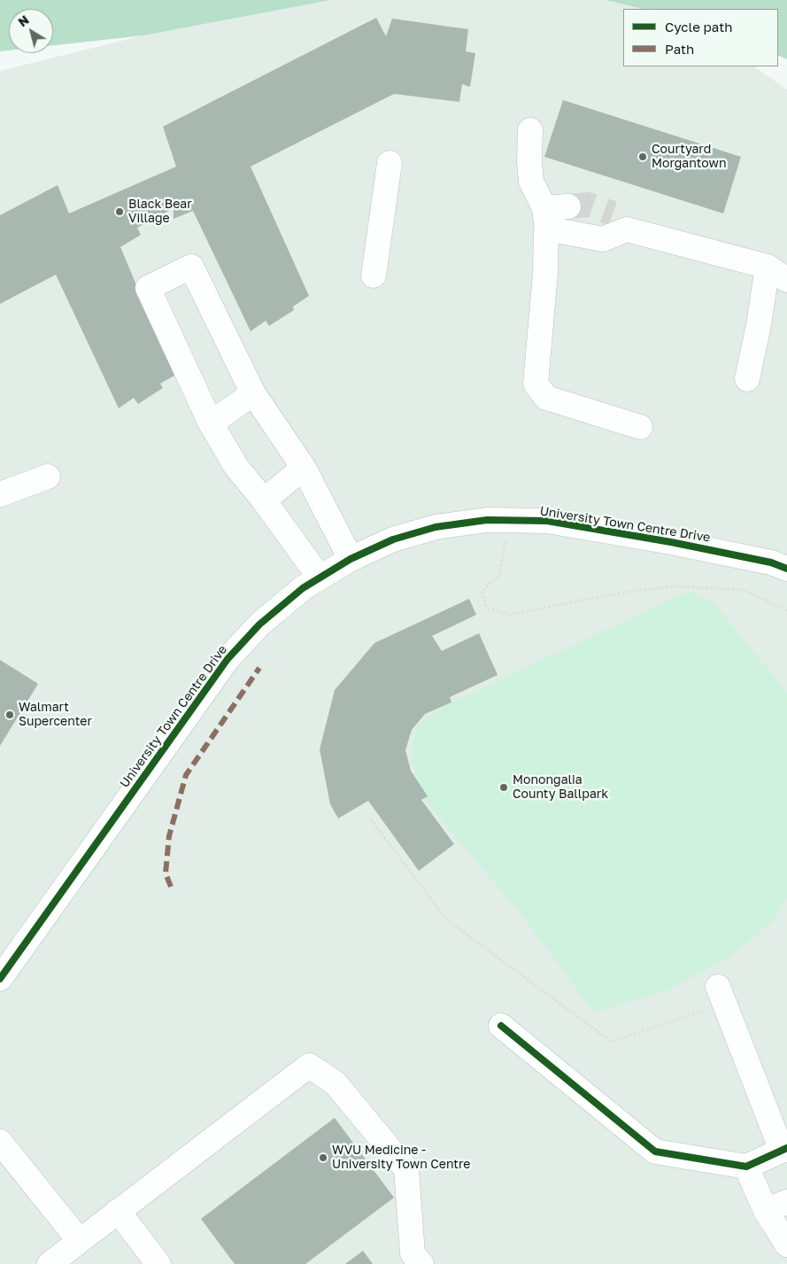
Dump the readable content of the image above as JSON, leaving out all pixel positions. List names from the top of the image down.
{
  "streets": {
    "street": ["University Town Centre Drive"]
  },
  "places": [
    "Courtyard Morgantown",
    "Black Bear Village",
    "Walmart Supercenter",
    "Monongalia County Ballpark",
    "WVU Medicine - University Town Centre"
  ],
  "legend": ["Cycle path", "Path"],
  "north": "top left"
}
